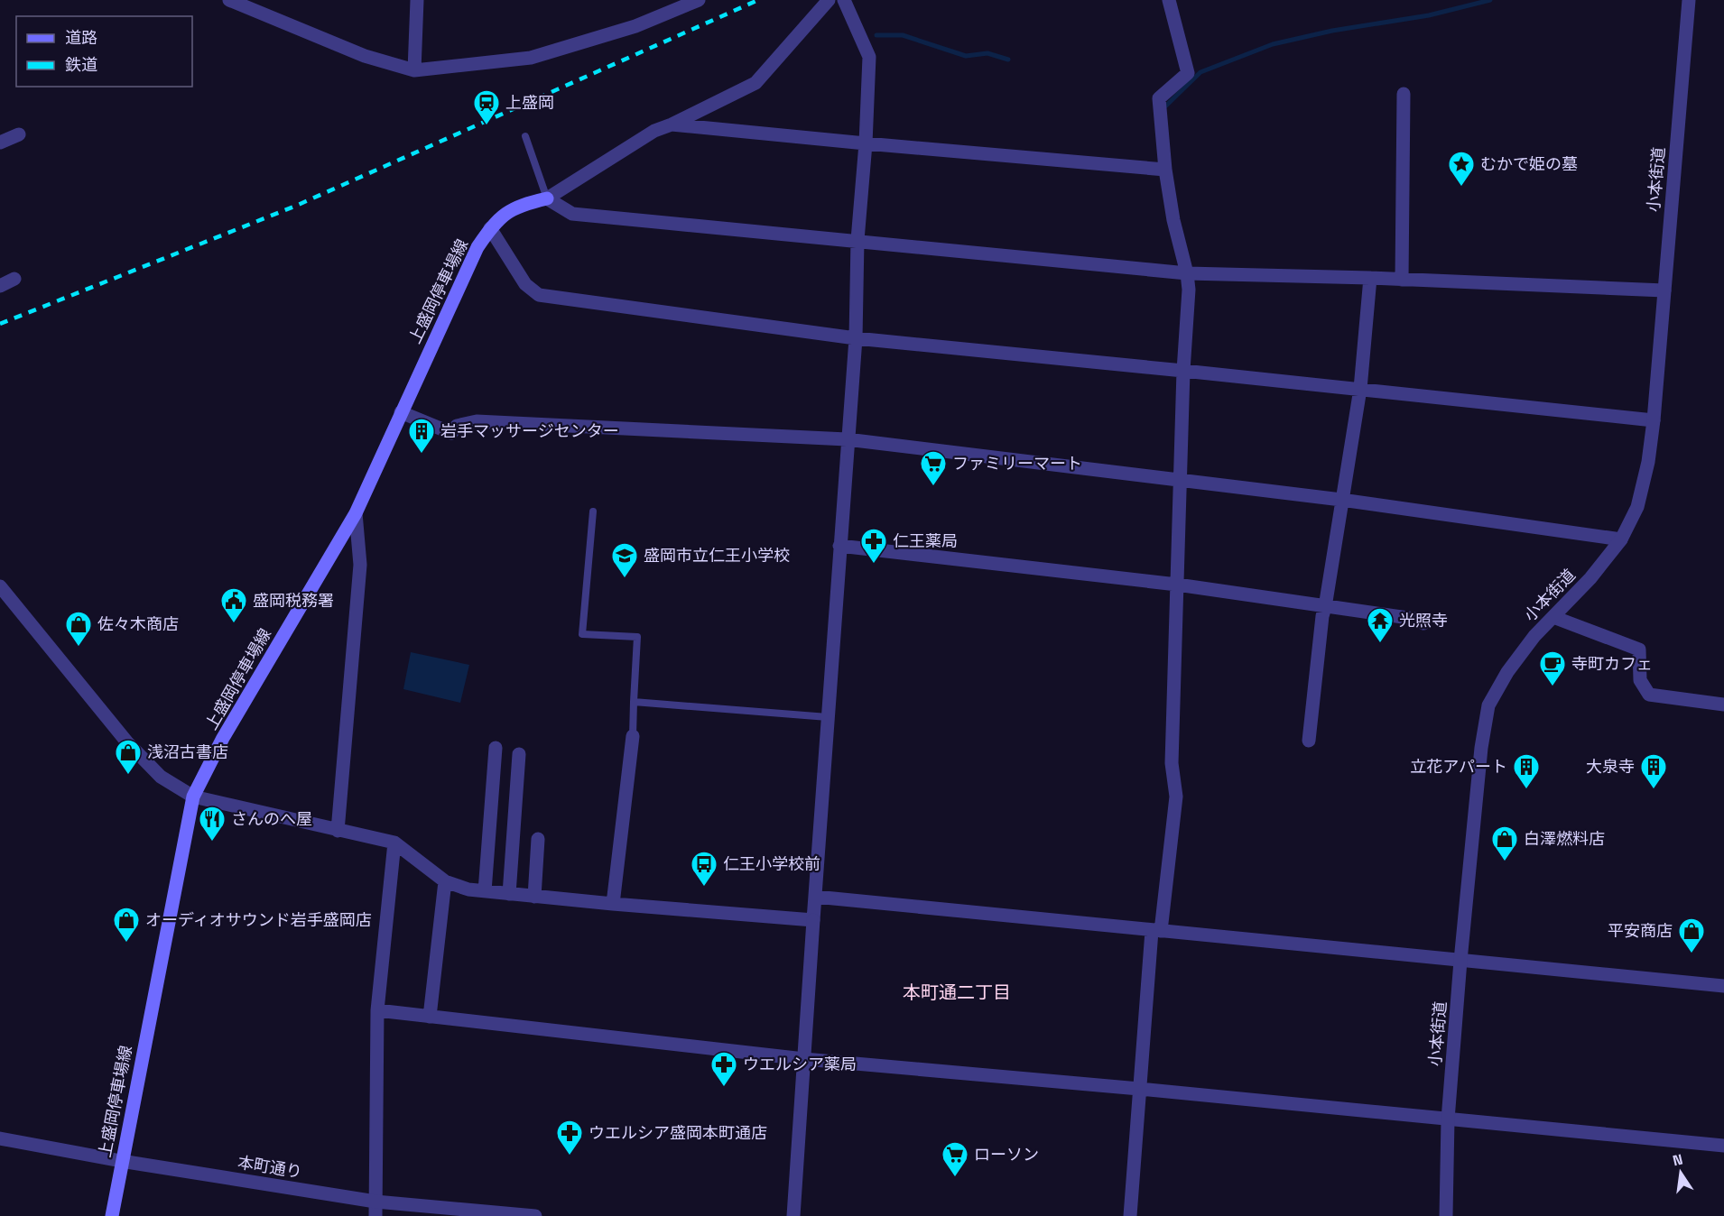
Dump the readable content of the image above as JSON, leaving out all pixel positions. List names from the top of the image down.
{
  "streets": {
    "main road": ["上盛岡停車場線"],
    "street": ["小本街道", "本町通り"]
  },
  "crossings": [
    ["上盛岡停車場線", "本町通り"]
  ],
  "districts": ["本町通二丁目"],
  "places": {
    "station": ["上盛岡"],
    "place": ["むかで姫の墓"],
    "building": ["岩手マッサージセンター", "立花アパート", "大泉寺"],
    "supermarket": ["ファミリーマート", "ローソン"],
    "pharmacy": ["仁王薬局", "ウエルシア薬局", "ウエルシア盛岡本町通店"],
    "school or university": ["盛岡市立仁王小学校"],
    "public building": ["盛岡税務署"],
    "temple": ["光照寺"],
    "shop": [
      "佐々木商店",
      "浅沼古書店",
      "白澤燃料店",
      "オーディオサウンド岩手盛岡店",
      "平安商店"
    ],
    "cafe": ["寺町カフェ"],
    "restaurant": ["さんのへ屋"],
    "bus stop": ["仁王小学校前"]
  },
  "legend": ["道路", "鉄道"],
  "north": "top"
}
